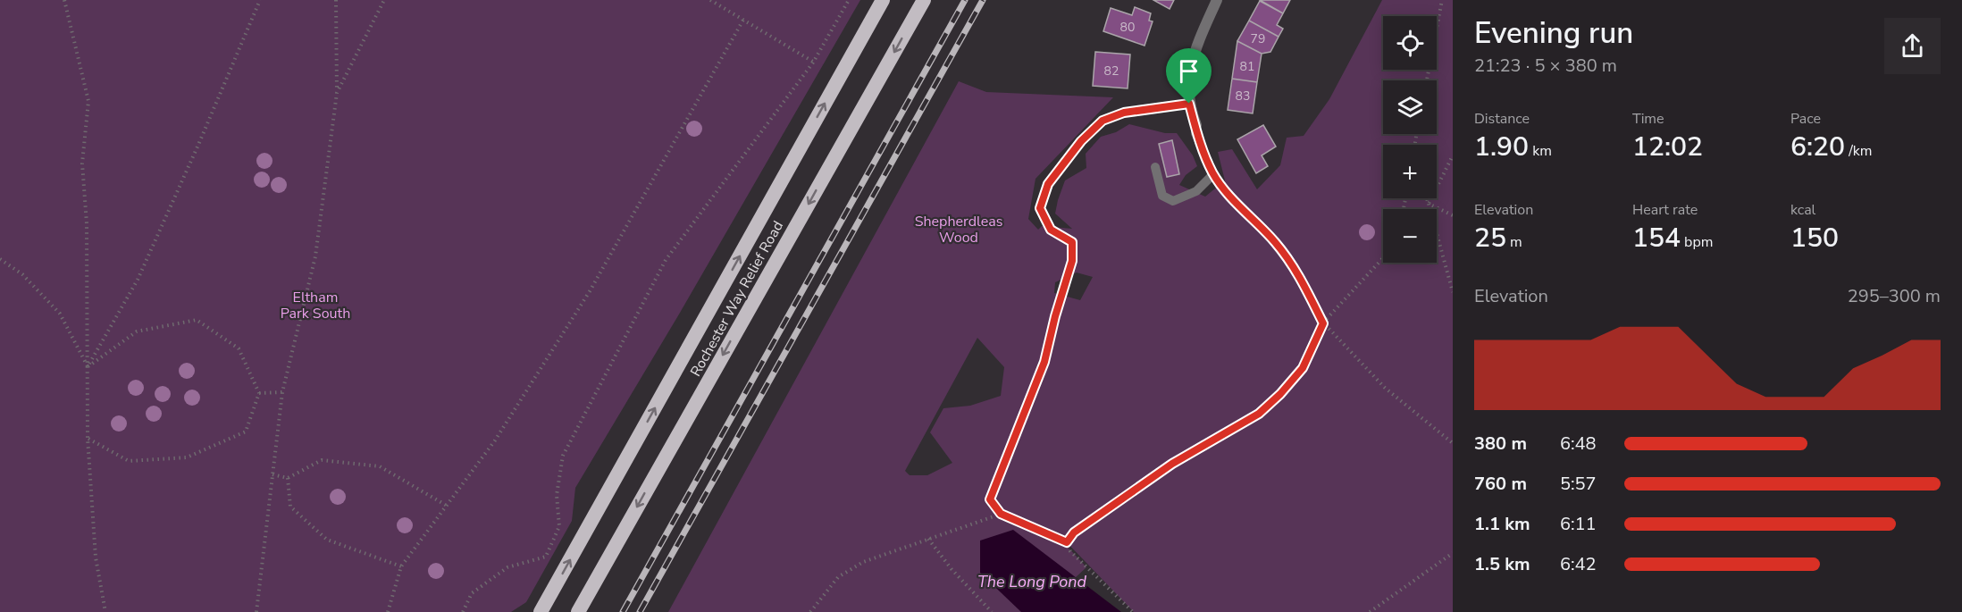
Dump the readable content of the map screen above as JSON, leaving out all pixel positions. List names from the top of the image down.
{
  "streets": {
    "highway": ["Rochester Way Relief Road"]
  },
  "water": ["The Long Pond"],
  "parks": ["Shepherdleas Wood", "Eltham Park South"],
  "house_numbers": [
    "80",
    "79",
    "81",
    "82",
    "83"
  ],
  "page": {
    "heading": ["Evening run", "21:23 · 5 × 380 m"],
    "map_buttons": ["+", "−"],
    "stats": [
      ["Distance", "1.90 km"],
      ["Time", "12:02"],
      ["Pace", "6:20 /km"],
      ["Elevation", "25 m"],
      ["Heart rate", "154 bpm"],
      ["kcal", "150"]
    ],
    "chart": ["Elevation", "295–300 m"],
    "list": [
      {
        "name": "380 m",
        "note": "6:48"
      },
      {
        "name": "760 m",
        "note": "5:57"
      },
      {
        "name": "1.1 km",
        "note": "6:11"
      },
      {
        "name": "1.5 km",
        "note": "6:42"
      }
    ]
  }
}
